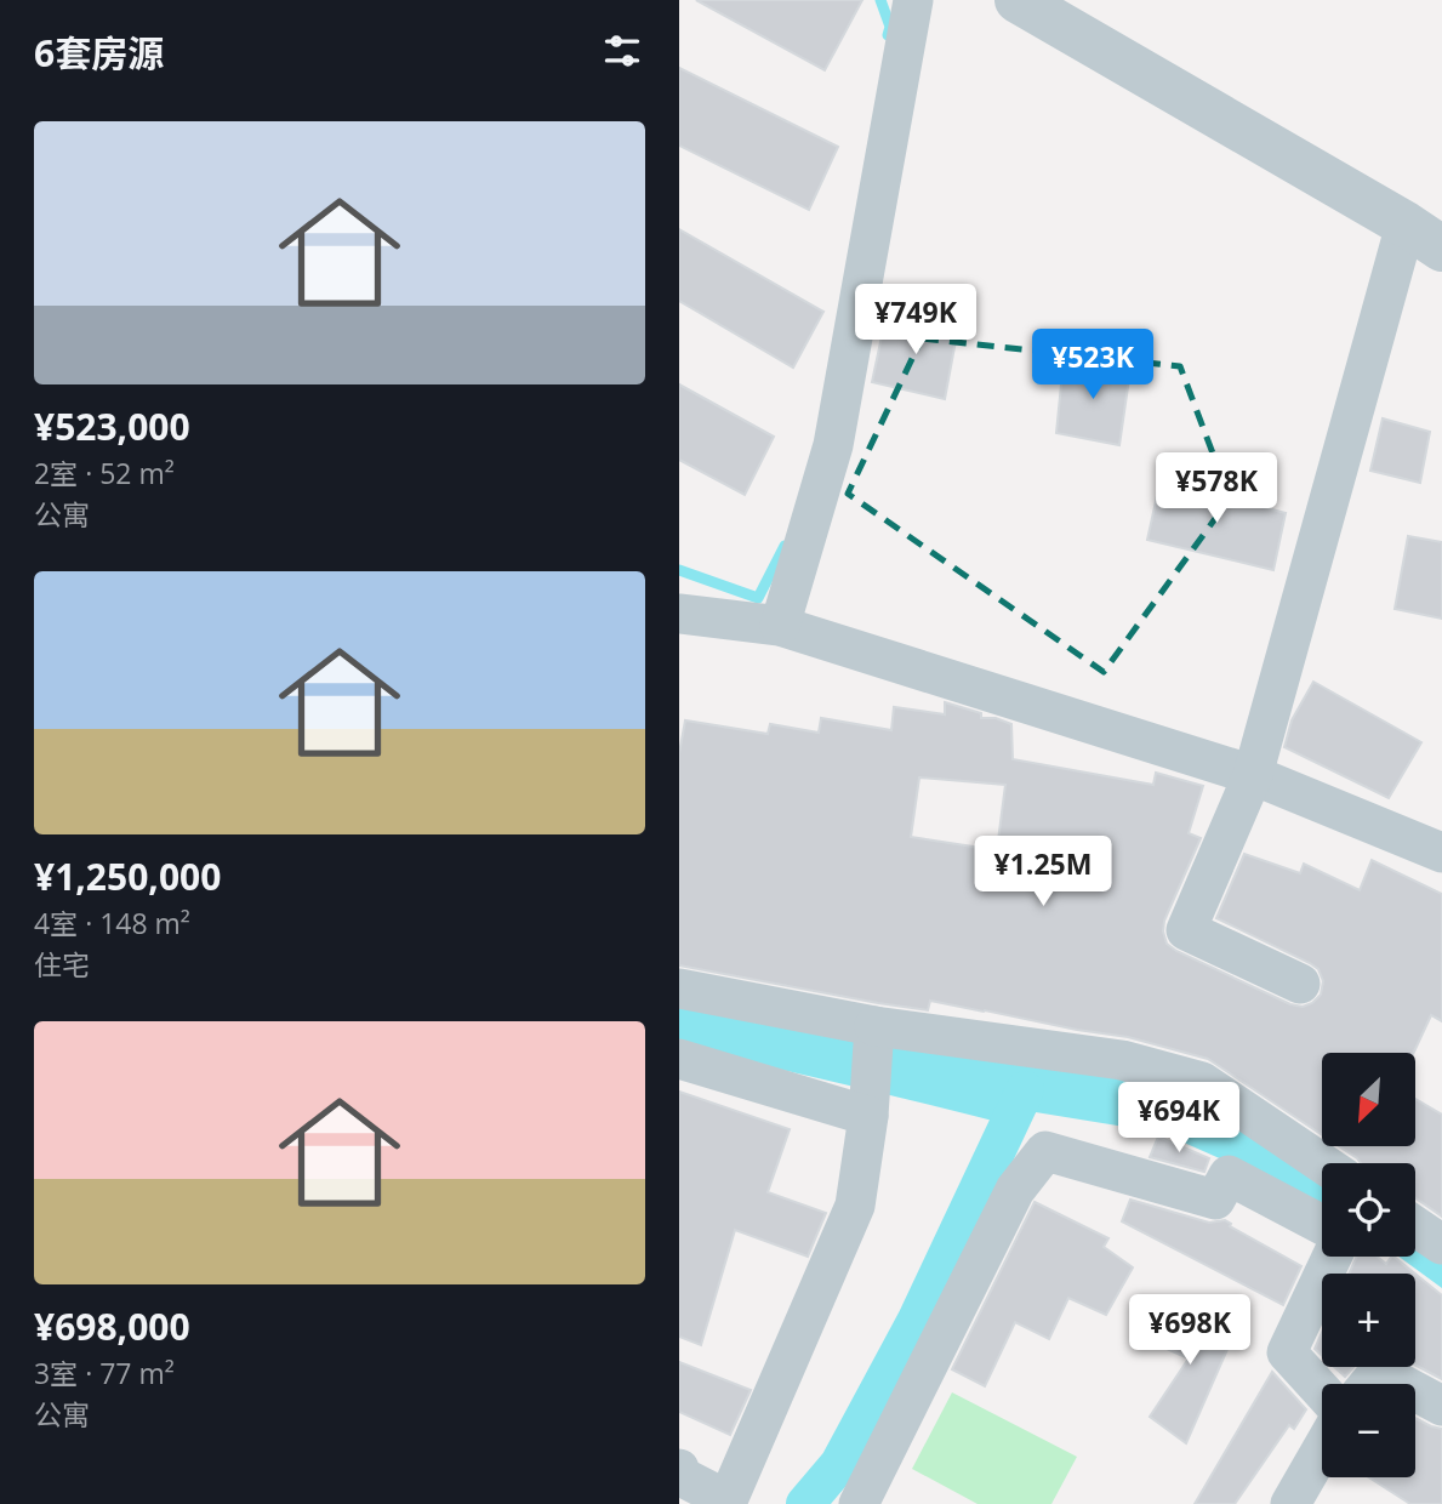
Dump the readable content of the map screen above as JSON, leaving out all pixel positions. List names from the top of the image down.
{
  "north": "bottom left",
  "page": {
    "heading": "6套房源",
    "list": [
      {
        "name": "¥523,000",
        "note": "2室 · 52 m² · 公寓"
      },
      {
        "name": "¥1,250,000",
        "note": "4室 · 148 m² · 住宅"
      },
      {
        "name": "¥698,000",
        "note": "3室 · 77 m² · 公寓"
      }
    ],
    "price": [
      "¥749K",
      "¥523K",
      "¥578K",
      "¥1.25M",
      "¥694K",
      "¥698K"
    ],
    "map_buttons": ["+", "−"]
  }
}
